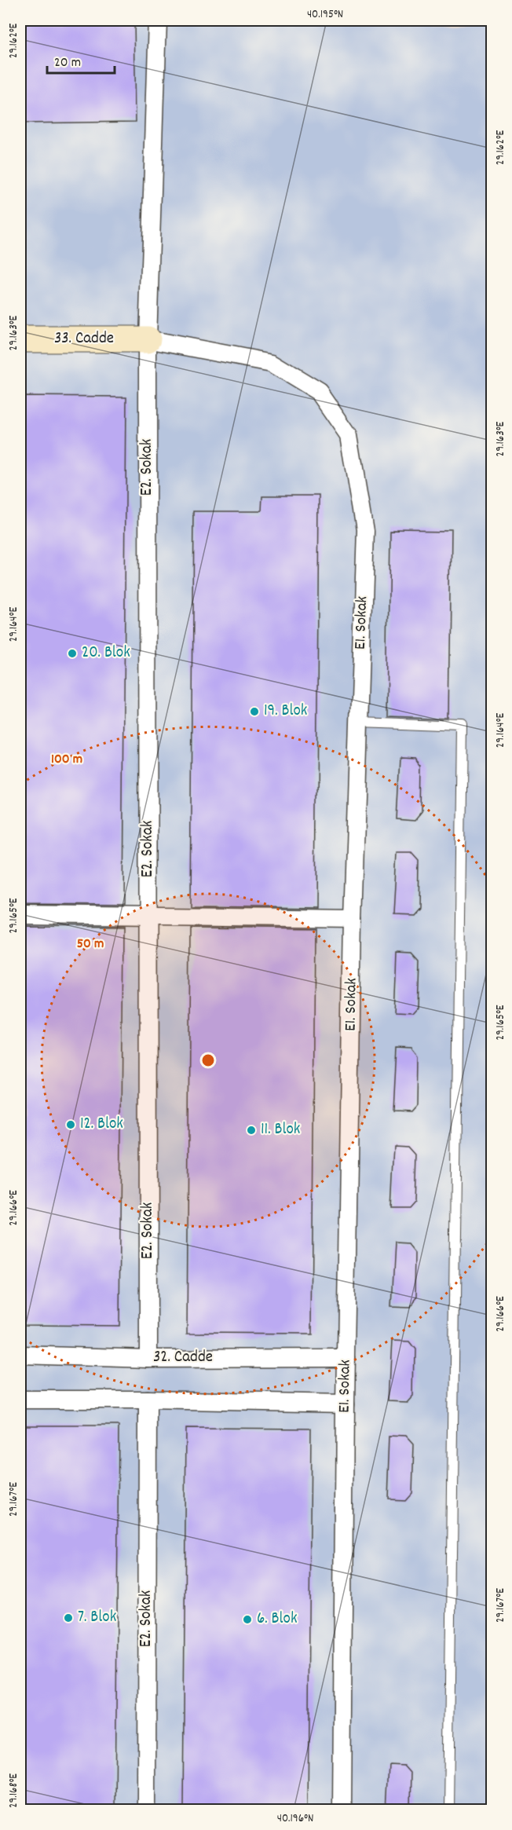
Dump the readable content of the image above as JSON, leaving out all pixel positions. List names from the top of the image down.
{
  "streets": {
    "main road": ["33. Cadde"],
    "street": ["E2. Sokak", "E1. Sokak", "32. Cadde"]
  },
  "crossings": [
    ["33. Cadde", "E2. Sokak"],
    ["33. Cadde", "E1. Sokak"],
    ["E2. Sokak", "E1. Sokak"],
    ["E2. Sokak", "32. Cadde"],
    ["E1. Sokak", "32. Cadde"]
  ],
  "places": [
    "20. Blok",
    "19. Blok",
    "12. Blok",
    "11. Blok",
    "7. Blok",
    "6. Blok"
  ],
  "scale_bar": "20 m",
  "coordinates": [
    "40.195°N",
    "29.162°E",
    "29.163°E",
    "29.164°E",
    "29.165°E",
    "29.166°E",
    "29.167°E",
    "29.168°E",
    "40.196°N"
  ],
  "rings": ["100 m", "50 m"]
}
